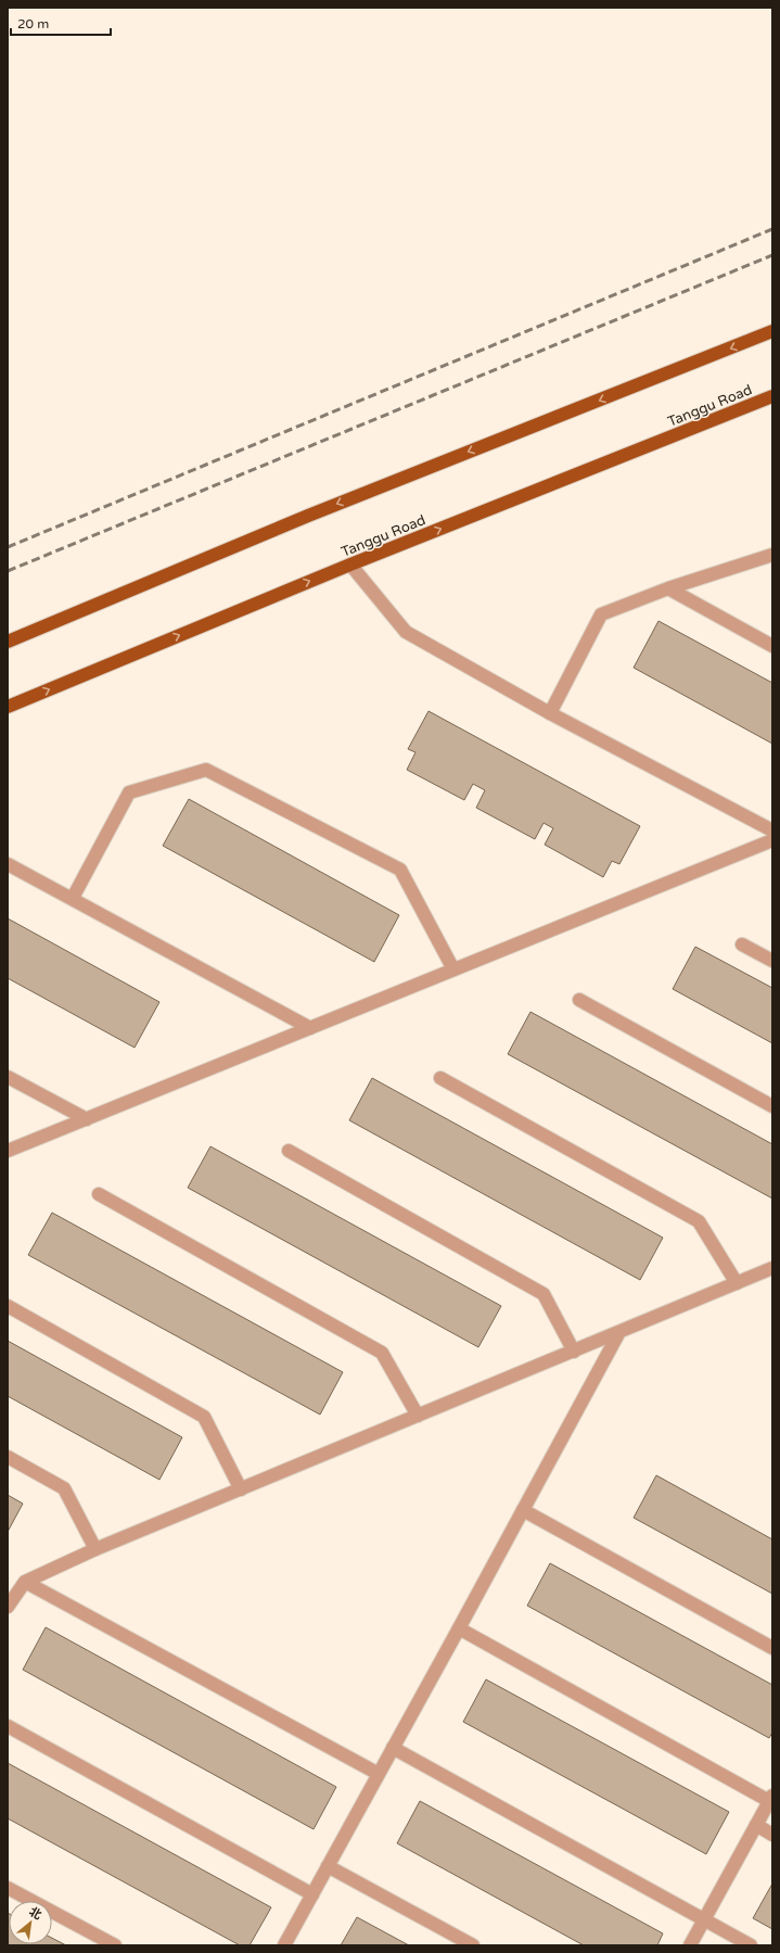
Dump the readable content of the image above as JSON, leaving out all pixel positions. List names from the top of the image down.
{
  "streets": {
    "main road": ["Tanggu Road"]
  },
  "scale_bar": "20 m",
  "north": "top right"
}
